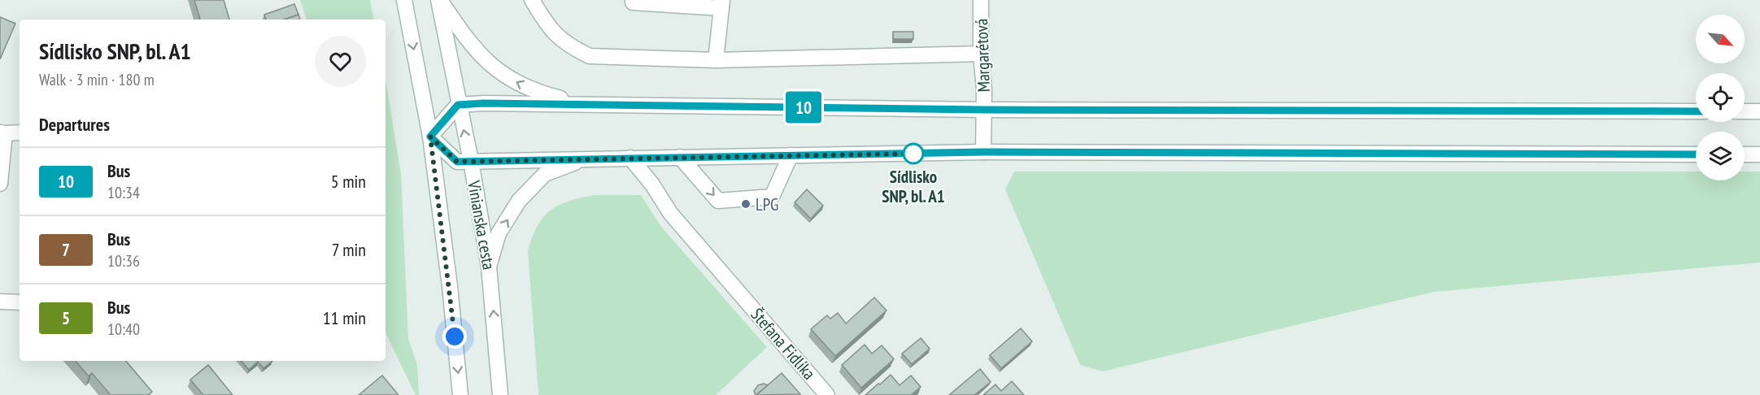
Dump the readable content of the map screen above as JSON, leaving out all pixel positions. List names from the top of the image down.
{
  "streets": {
    "street": ["Margarétová", "Vinianska cesta", "Štefana Fidlíka"]
  },
  "places": ["Sídlisko SNP, bl. A1", "LPG"],
  "lines": ["bus line 10"],
  "north": "bottom right",
  "page": {
    "on_map": "10",
    "heading": [
      ["Sídlisko SNP, bl. A1", "Walk · 3 min · 180 m"],
      "Departures"
    ],
    "list": [
      {
        "mark": "10",
        "name": "Bus",
        "note": "10:34",
        "value": "5 min"
      },
      {
        "mark": "7",
        "name": "Bus",
        "note": "10:36",
        "value": "7 min"
      },
      {
        "mark": "5",
        "name": "Bus",
        "note": "10:40",
        "value": "11 min"
      }
    ]
  }
}
